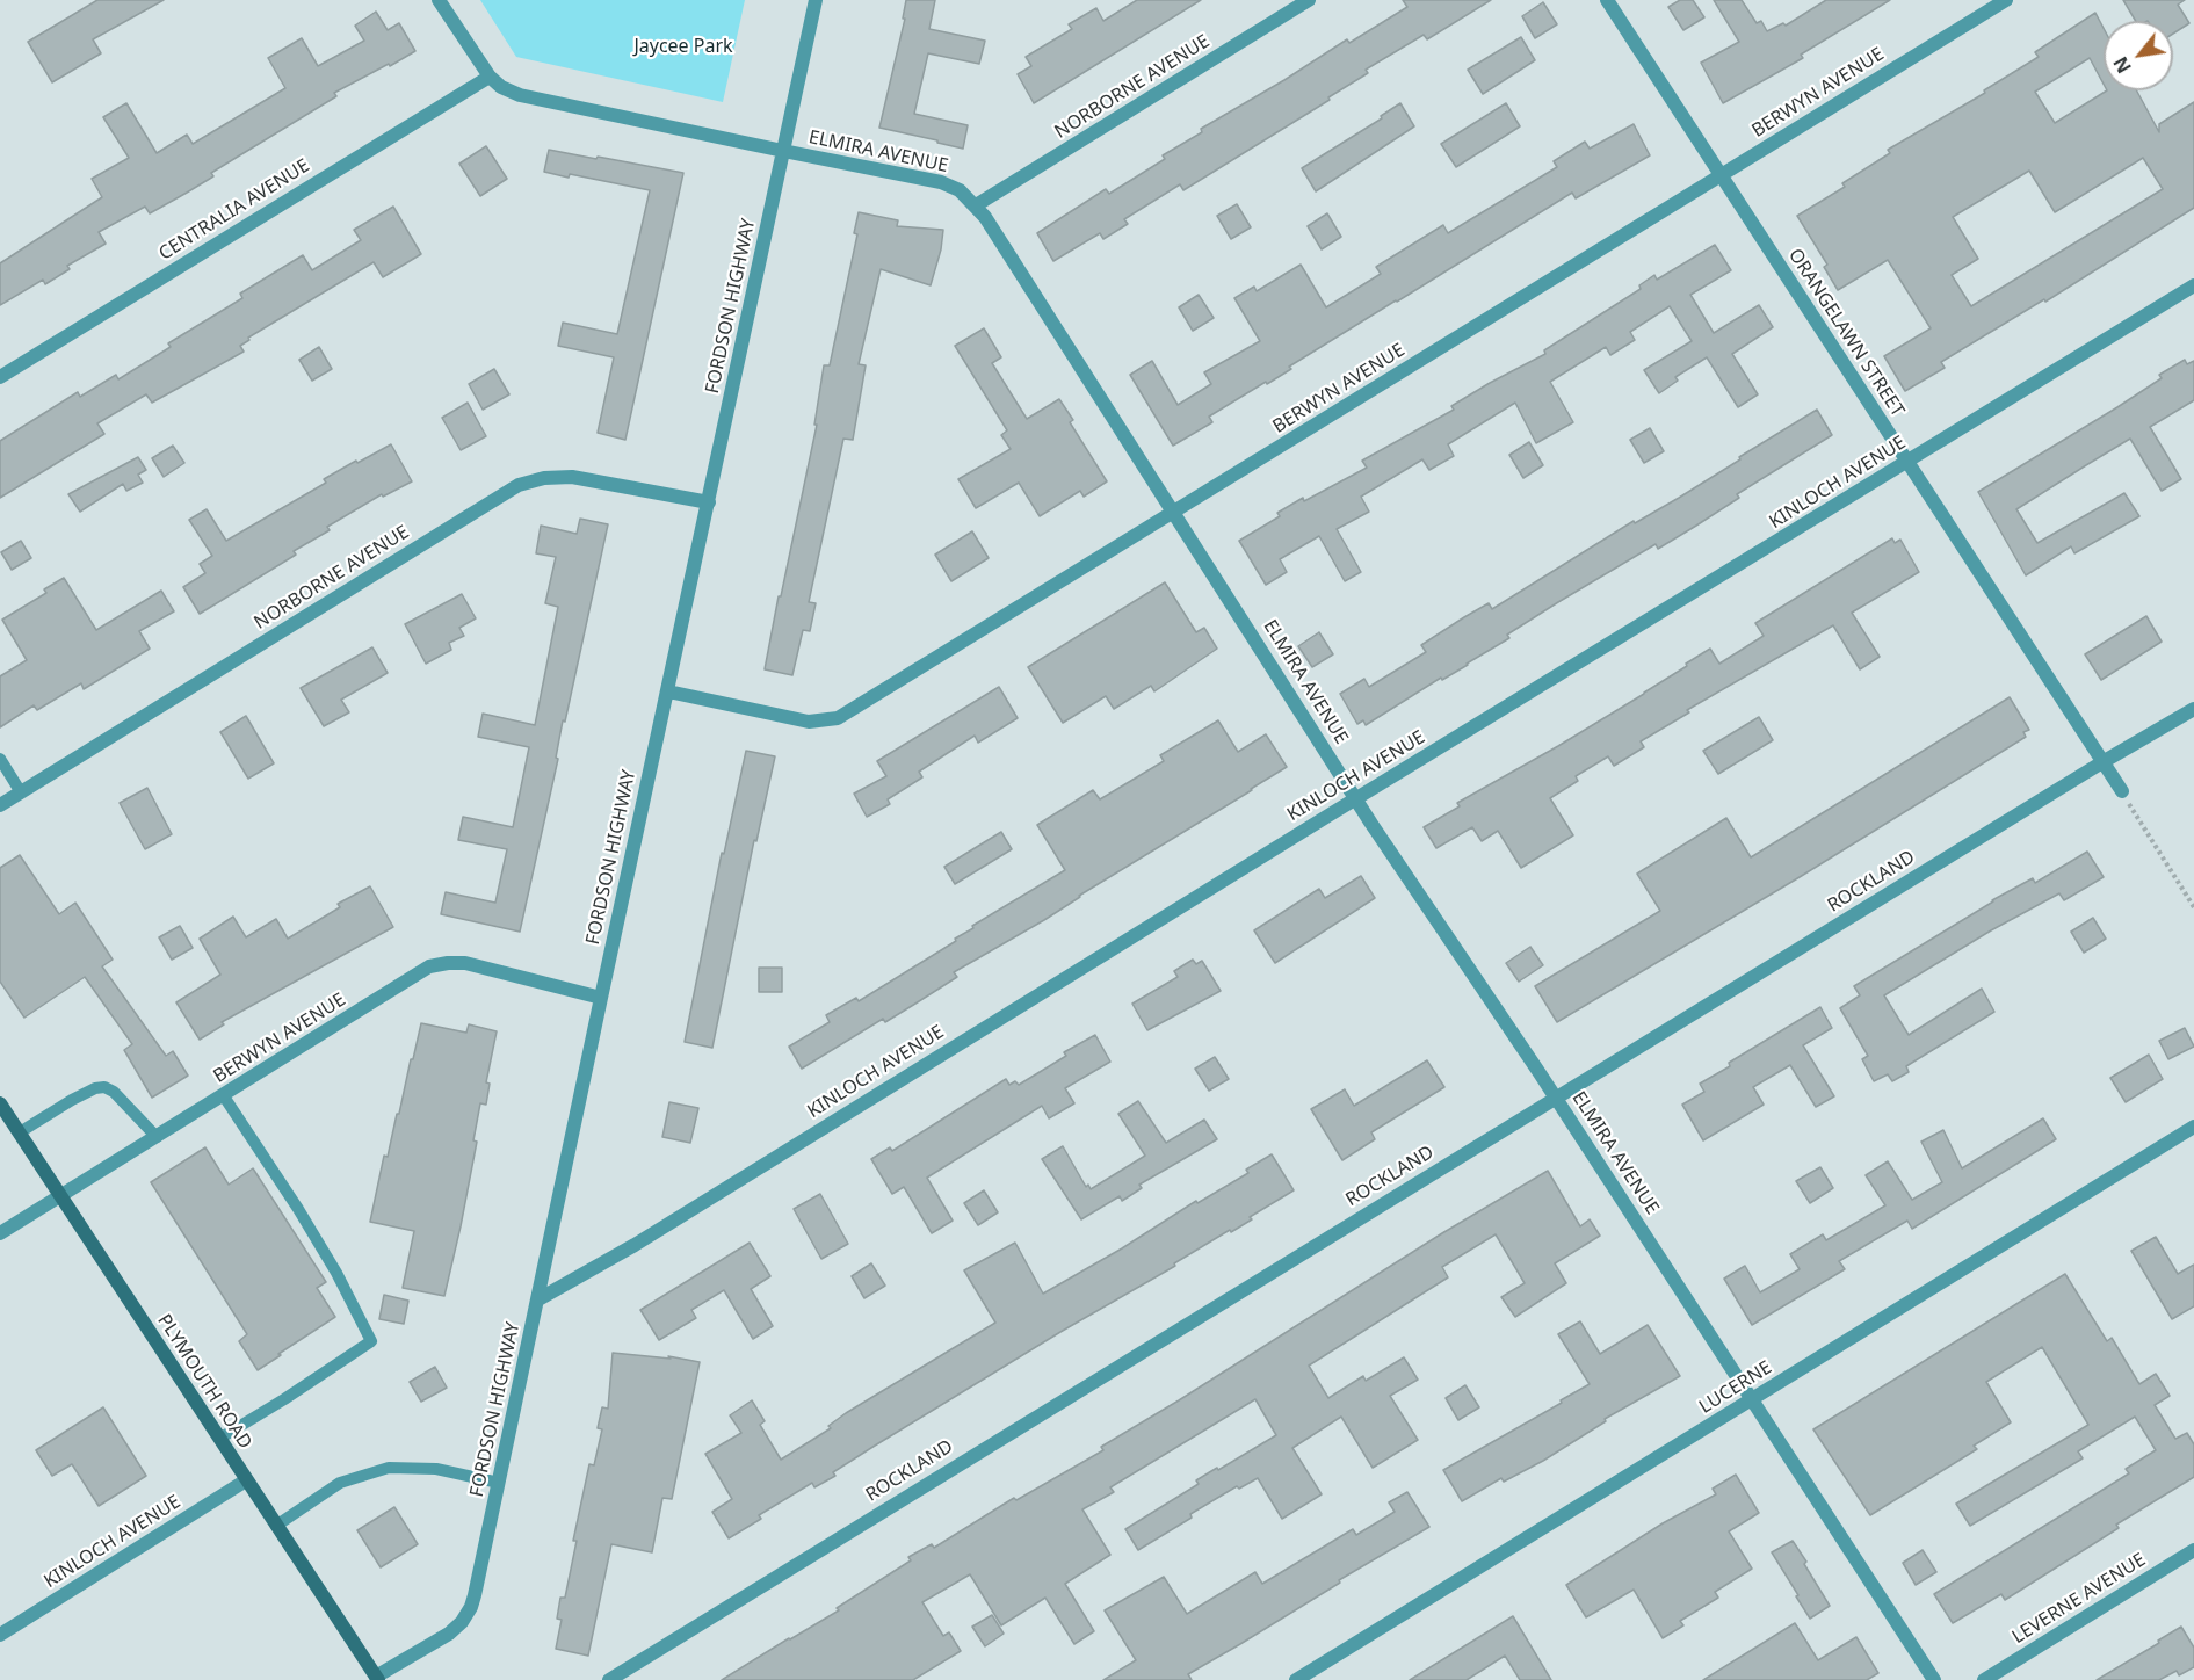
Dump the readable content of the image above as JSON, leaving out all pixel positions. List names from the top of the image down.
{
  "streets": {
    "main road": ["PLYMOUTH ROAD"],
    "street": [
      "NORBORNE AVENUE",
      "BERWYN AVENUE",
      "ELMIRA AVENUE",
      "CENTRALIA AVENUE",
      "FORDSON HIGHWAY",
      "ORANGELAWN STREET",
      "KINLOCH AVENUE",
      "ROCKLAND",
      "LUCERNE",
      "LEVERNE AVENUE"
    ]
  },
  "crossings": [
    ["NORBORNE AVENUE", "ELMIRA AVENUE"],
    ["NORBORNE AVENUE", "FORDSON HIGHWAY"],
    ["BERWYN AVENUE", "ELMIRA AVENUE"],
    ["BERWYN AVENUE", "FORDSON HIGHWAY"],
    ["BERWYN AVENUE", "ORANGELAWN STREET"],
    ["BERWYN AVENUE", "PLYMOUTH ROAD"],
    ["ELMIRA AVENUE", "CENTRALIA AVENUE"],
    ["ELMIRA AVENUE", "FORDSON HIGHWAY"],
    ["ELMIRA AVENUE", "KINLOCH AVENUE"],
    ["ELMIRA AVENUE", "ROCKLAND"],
    ["ELMIRA AVENUE", "LUCERNE"],
    ["FORDSON HIGHWAY", "KINLOCH AVENUE"],
    ["FORDSON HIGHWAY", "PLYMOUTH ROAD"],
    ["ORANGELAWN STREET", "KINLOCH AVENUE"],
    ["ORANGELAWN STREET", "ROCKLAND"],
    ["KINLOCH AVENUE", "PLYMOUTH ROAD"]
  ],
  "parks": ["Jaycee Park"],
  "north": "bottom left"
}
